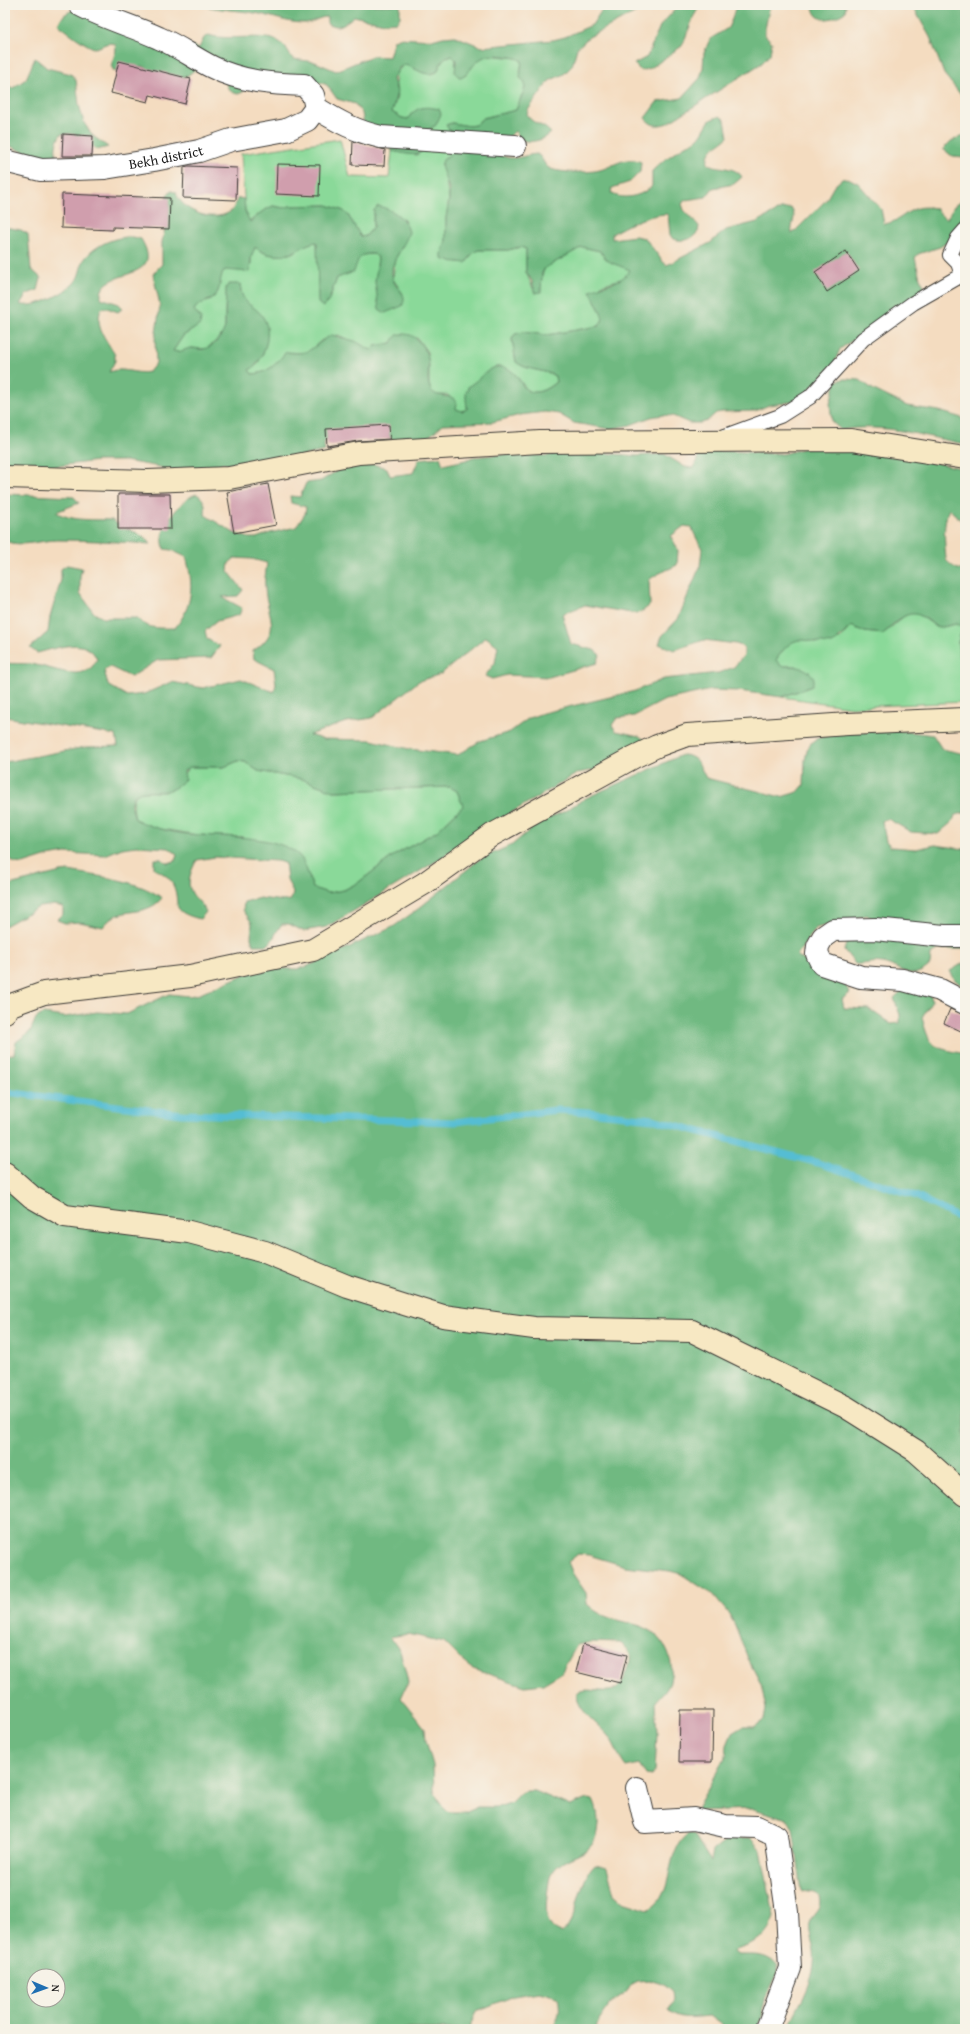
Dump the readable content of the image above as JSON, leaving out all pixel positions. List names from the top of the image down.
{
  "streets": {
    "street": ["Bekh district"]
  },
  "north": "right"
}
